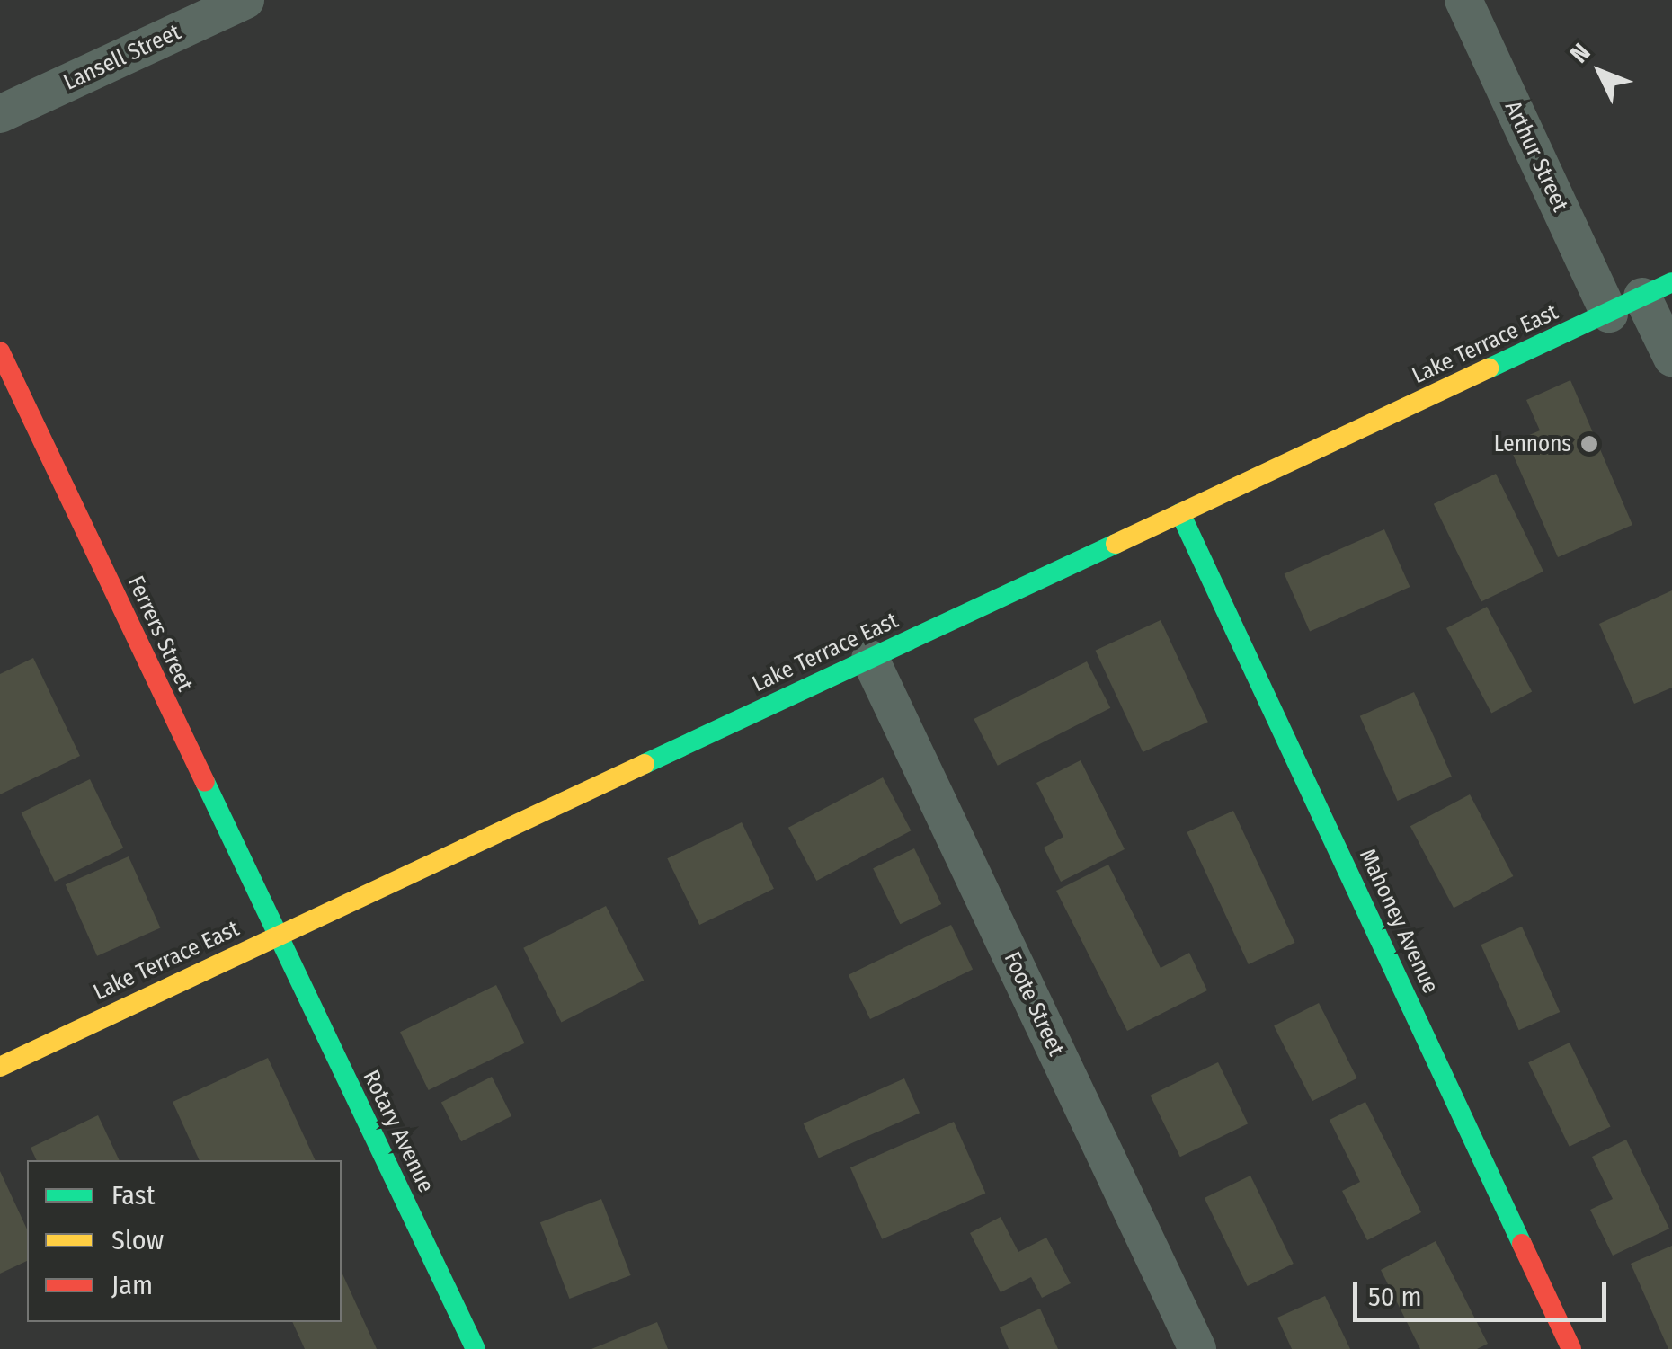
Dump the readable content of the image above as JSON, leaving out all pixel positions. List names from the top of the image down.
{
  "streets": {
    "street": [
      "Lansell Street",
      "Arthur Street",
      "Lake Terrace East",
      "Ferrers Street",
      "Mahoney Avenue",
      "Foote Street",
      "Rotary Avenue"
    ]
  },
  "crossings": [
    ["Arthur Street", "Lake Terrace East"],
    ["Lake Terrace East", "Ferrers Street"],
    ["Lake Terrace East", "Mahoney Avenue"],
    ["Lake Terrace East", "Foote Street"],
    ["Lake Terrace East", "Rotary Avenue"],
    ["Ferrers Street", "Rotary Avenue"]
  ],
  "places": ["Lennons"],
  "legend": ["Fast", "Slow", "Jam"],
  "scale_bar": "50 m",
  "north": "top left"
}
